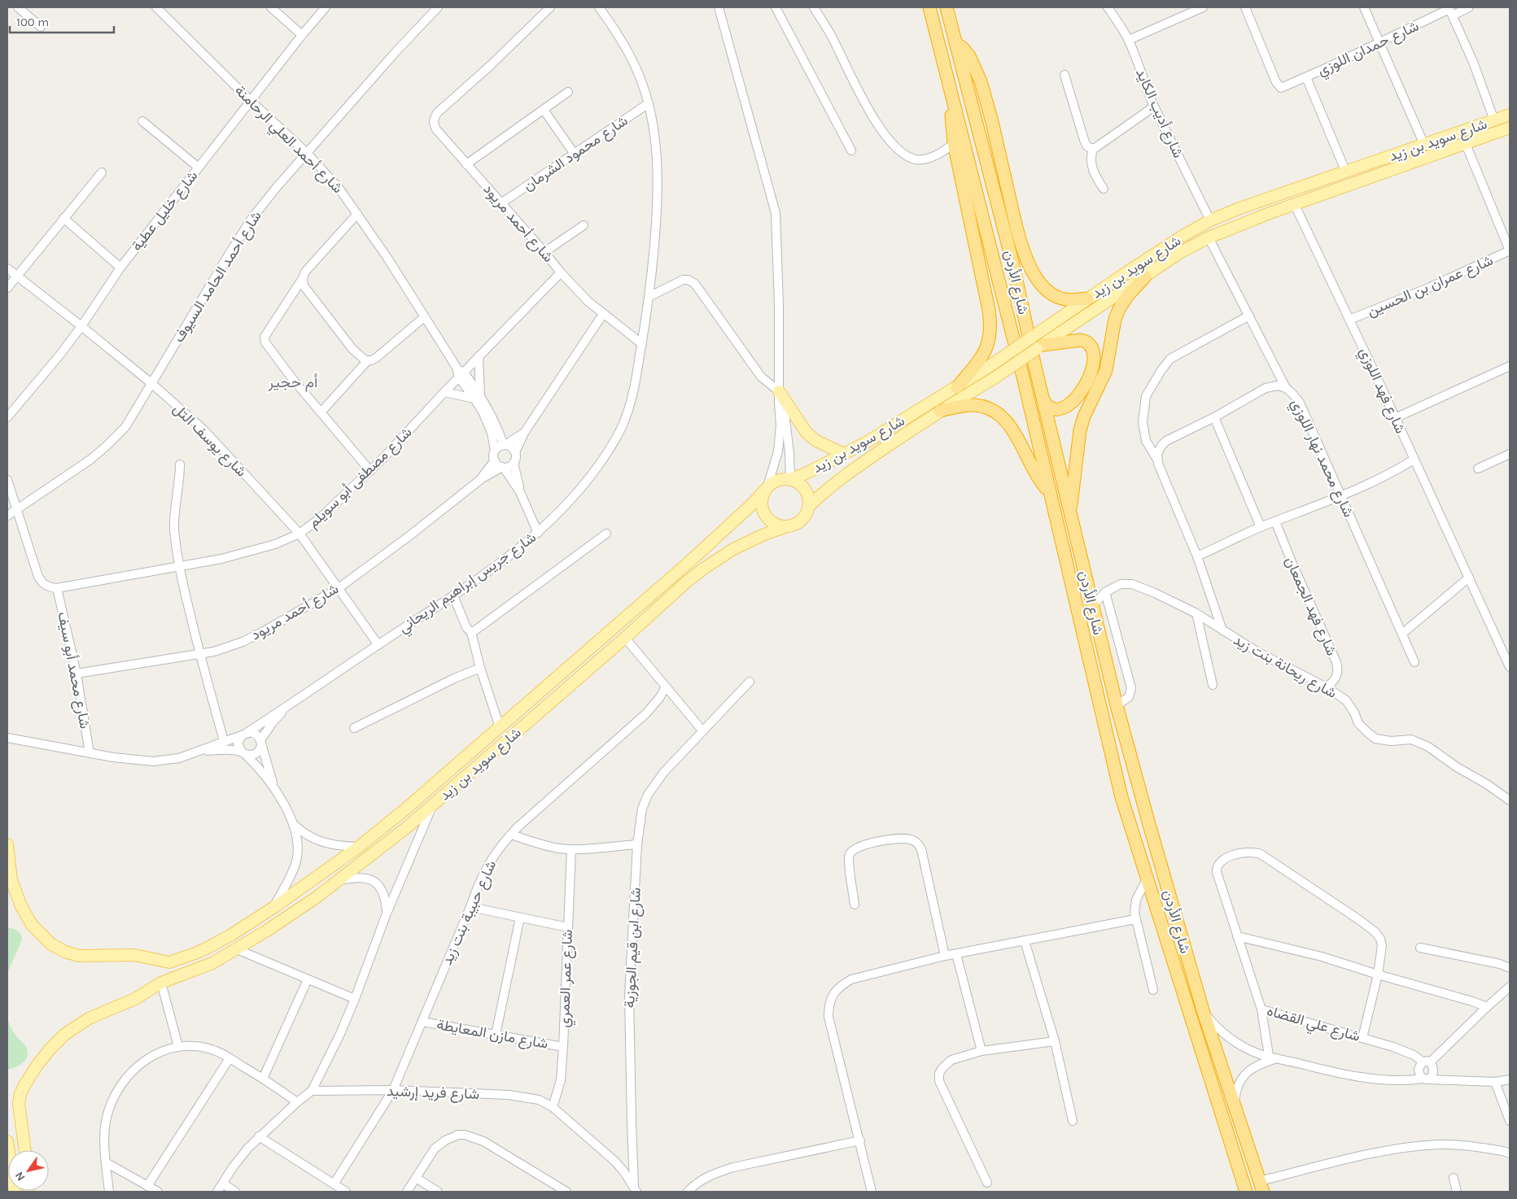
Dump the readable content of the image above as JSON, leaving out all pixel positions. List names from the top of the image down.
{
  "streets": {
    "highway": ["شارع الأردن"],
    "main road": ["شارع سويد بن زيد"],
    "street": [
      "شارع حمدان اللوزي",
      "شارع أديب الكايد",
      "شارع أحمد العلي الرحامنة",
      "شارع محمود الشرمان",
      "شارع خليل عطية",
      "شارع أحمد مريود",
      "شارع أحمد الحامد السيوف",
      "شارع عمران بن الحسين",
      "شارع فهد اللوزي",
      "شارع يوسف التل",
      "شارع محمد نهار اللوزي",
      "شارع مصطفى أبو سويلم",
      "شارع جريس إبراهيم الريحاني",
      "شارع فهد الجمعان",
      "شارع ريحانة بنت زيد",
      "شارع محمد أبو سيف",
      "شارع حبيبة بنت زيد",
      "شارع ابن قيم الجوزية",
      "شارع عمر العمري",
      "شارع علي القضاه",
      "شارع مازن المعايطة",
      "شارع فريد إرشيد"
    ]
  },
  "crossings": [
    ["شارع أديب الكايد", "شارع سويد بن زيد"],
    ["شارع أحمد العلي الرحامنة", "شارع خليل عطية"],
    ["شارع أحمد العلي الرحامنة", "شارع أحمد مريود"],
    ["شارع أحمد العلي الرحامنة", "شارع أحمد الحامد السيوف"],
    ["شارع أحمد العلي الرحامنة", "شارع مصطفى أبو سويلم"],
    ["شارع سويد بن زيد", "شارع فهد اللوزي"],
    ["شارع محمود الشرمان", "شارع أحمد مريود"],
    ["شارع محمود الشرمان", "شارع جريس إبراهيم الريحاني"],
    ["شارع خليل عطية", "شارع يوسف التل"],
    ["شارع أحمد مريود", "شارع يوسف التل"],
    ["شارع أحمد مريود", "شارع مصطفى أبو سويلم"],
    ["شارع أحمد مريود", "شارع جريس إبراهيم الريحاني"],
    ["شارع أحمد مريود", "شارع محمد أبو سيف"],
    ["شارع أحمد الحامد السيوف", "شارع يوسف التل"],
    ["شارع الأردن", "شارع ريحانة بنت زيد"],
    ["شارع عمران بن الحسين", "شارع فهد اللوزي"],
    ["شارع يوسف التل", "شارع مصطفى أبو سويلم"],
    ["شارع يوسف التل", "شارع جريس إبراهيم الريحاني"],
    ["شارع مصطفى أبو سويلم", "شارع محمد أبو سيف"],
    ["شارع جريس إبراهيم الريحاني", "شارع محمد أبو سيف"],
    ["شارع فهد الجمعان", "شارع ريحانة بنت زيد"],
    ["شارع حبيبة بنت زيد", "شارع مازن المعايطة"],
    ["شارع حبيبة بنت زيد", "شارع فريد إرشيد"],
    ["شارع ابن قيم الجوزية", "شارع فريد إرشيد"],
    ["شارع عمر العمري", "شارع مازن المعايطة"],
    ["شارع عمر العمري", "شارع فريد إرشيد"]
  ],
  "districts": ["أم حجير"],
  "scale_bar": "100 m",
  "north": "bottom left"
}
